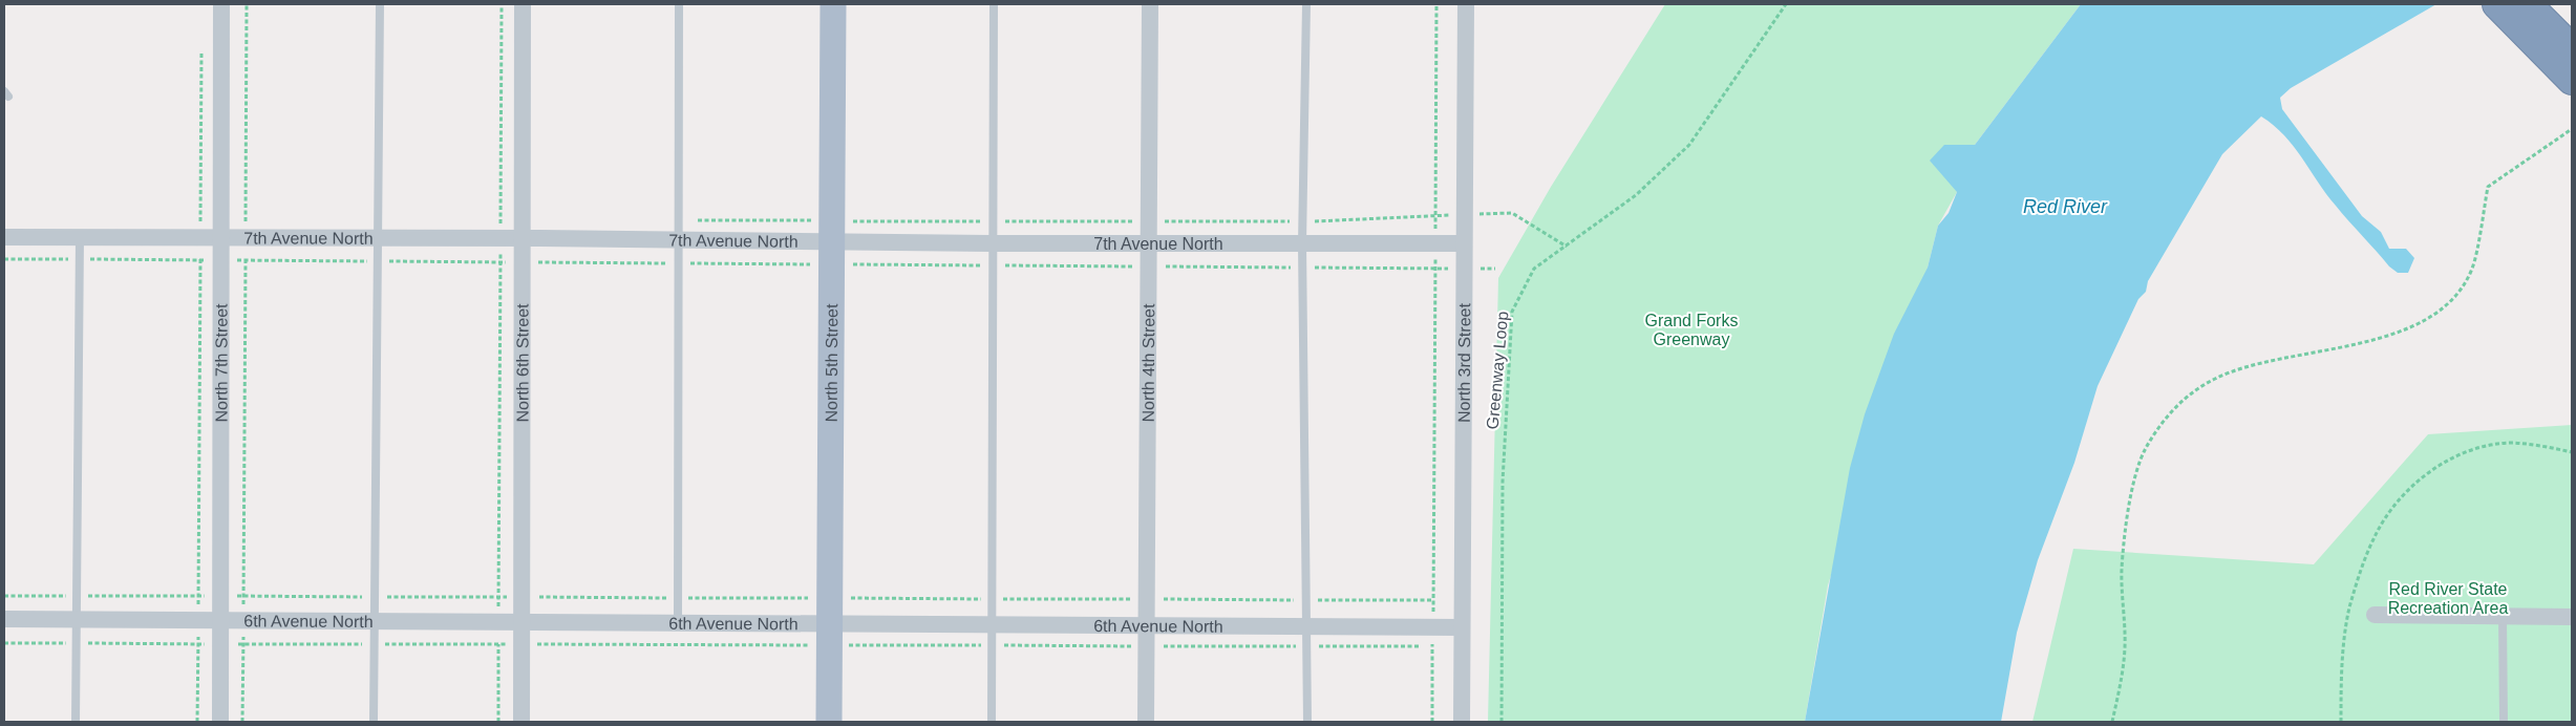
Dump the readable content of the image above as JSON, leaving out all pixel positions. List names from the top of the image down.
{
  "streets": {
    "main road": ["North 5th Street"],
    "street": [
      "7th Avenue North",
      "North 7th Street",
      "North 6th Street",
      "North 4th Street",
      "North 3rd Street",
      "6th Avenue North"
    ],
    "path": ["Greenway Loop"]
  },
  "crossings": [
    ["7th Avenue North", "North 7th Street"],
    ["7th Avenue North", "North 6th Street"],
    ["7th Avenue North", "North 5th Street"],
    ["7th Avenue North", "North 4th Street"],
    ["7th Avenue North", "North 3rd Street"],
    ["North 7th Street", "6th Avenue North"],
    ["North 6th Street", "6th Avenue North"],
    ["North 5th Street", "6th Avenue North"],
    ["North 4th Street", "6th Avenue North"],
    ["North 3rd Street", "6th Avenue North"]
  ],
  "water": ["Red River"],
  "parks": ["Grand Forks Greenway", "Red River State Recreation Area"]
}
